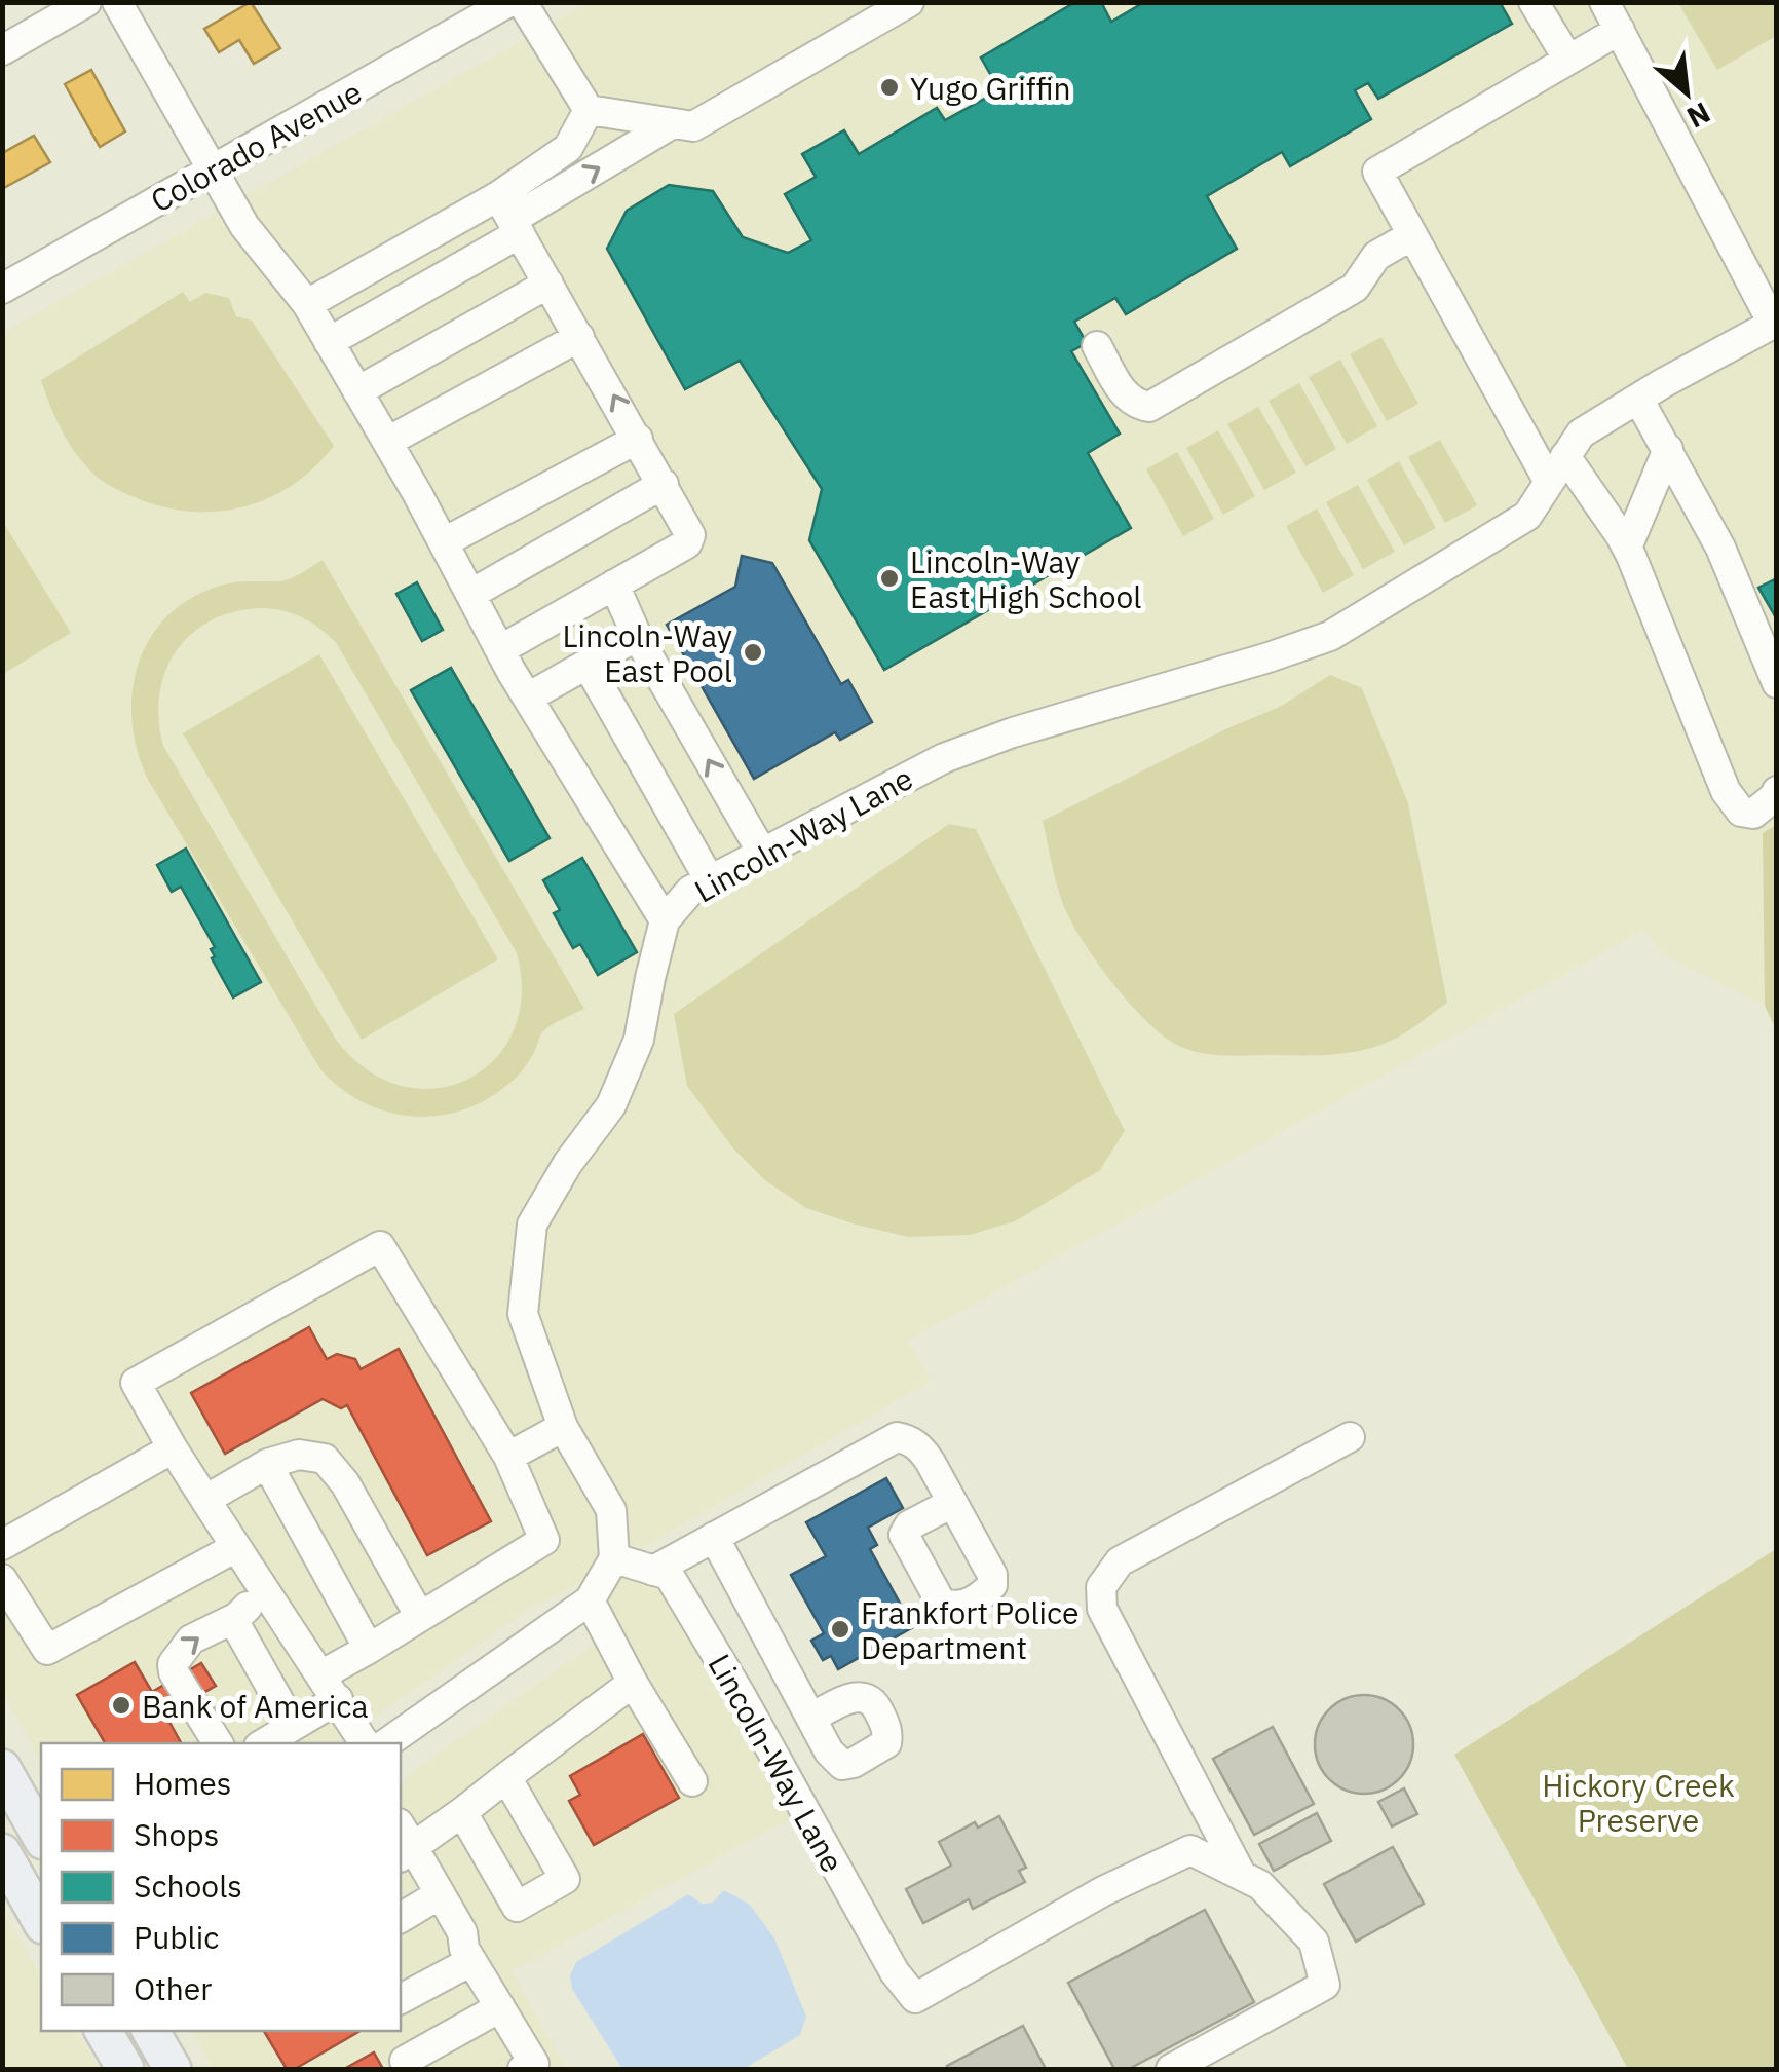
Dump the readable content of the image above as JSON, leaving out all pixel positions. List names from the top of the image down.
{
  "streets": {
    "street": ["Colorado Avenue", "Lincoln-Way Lane"]
  },
  "parks": ["Hickory Creek Preserve"],
  "places": [
    "Yugo Griffin",
    "Lincoln-Way East High School",
    "Lincoln-Way East Pool",
    "Frankfort Police Department",
    "Bank of America"
  ],
  "legend": [
    "Homes",
    "Shops",
    "Schools",
    "Public",
    "Other"
  ],
  "north": "bottom right"
}
